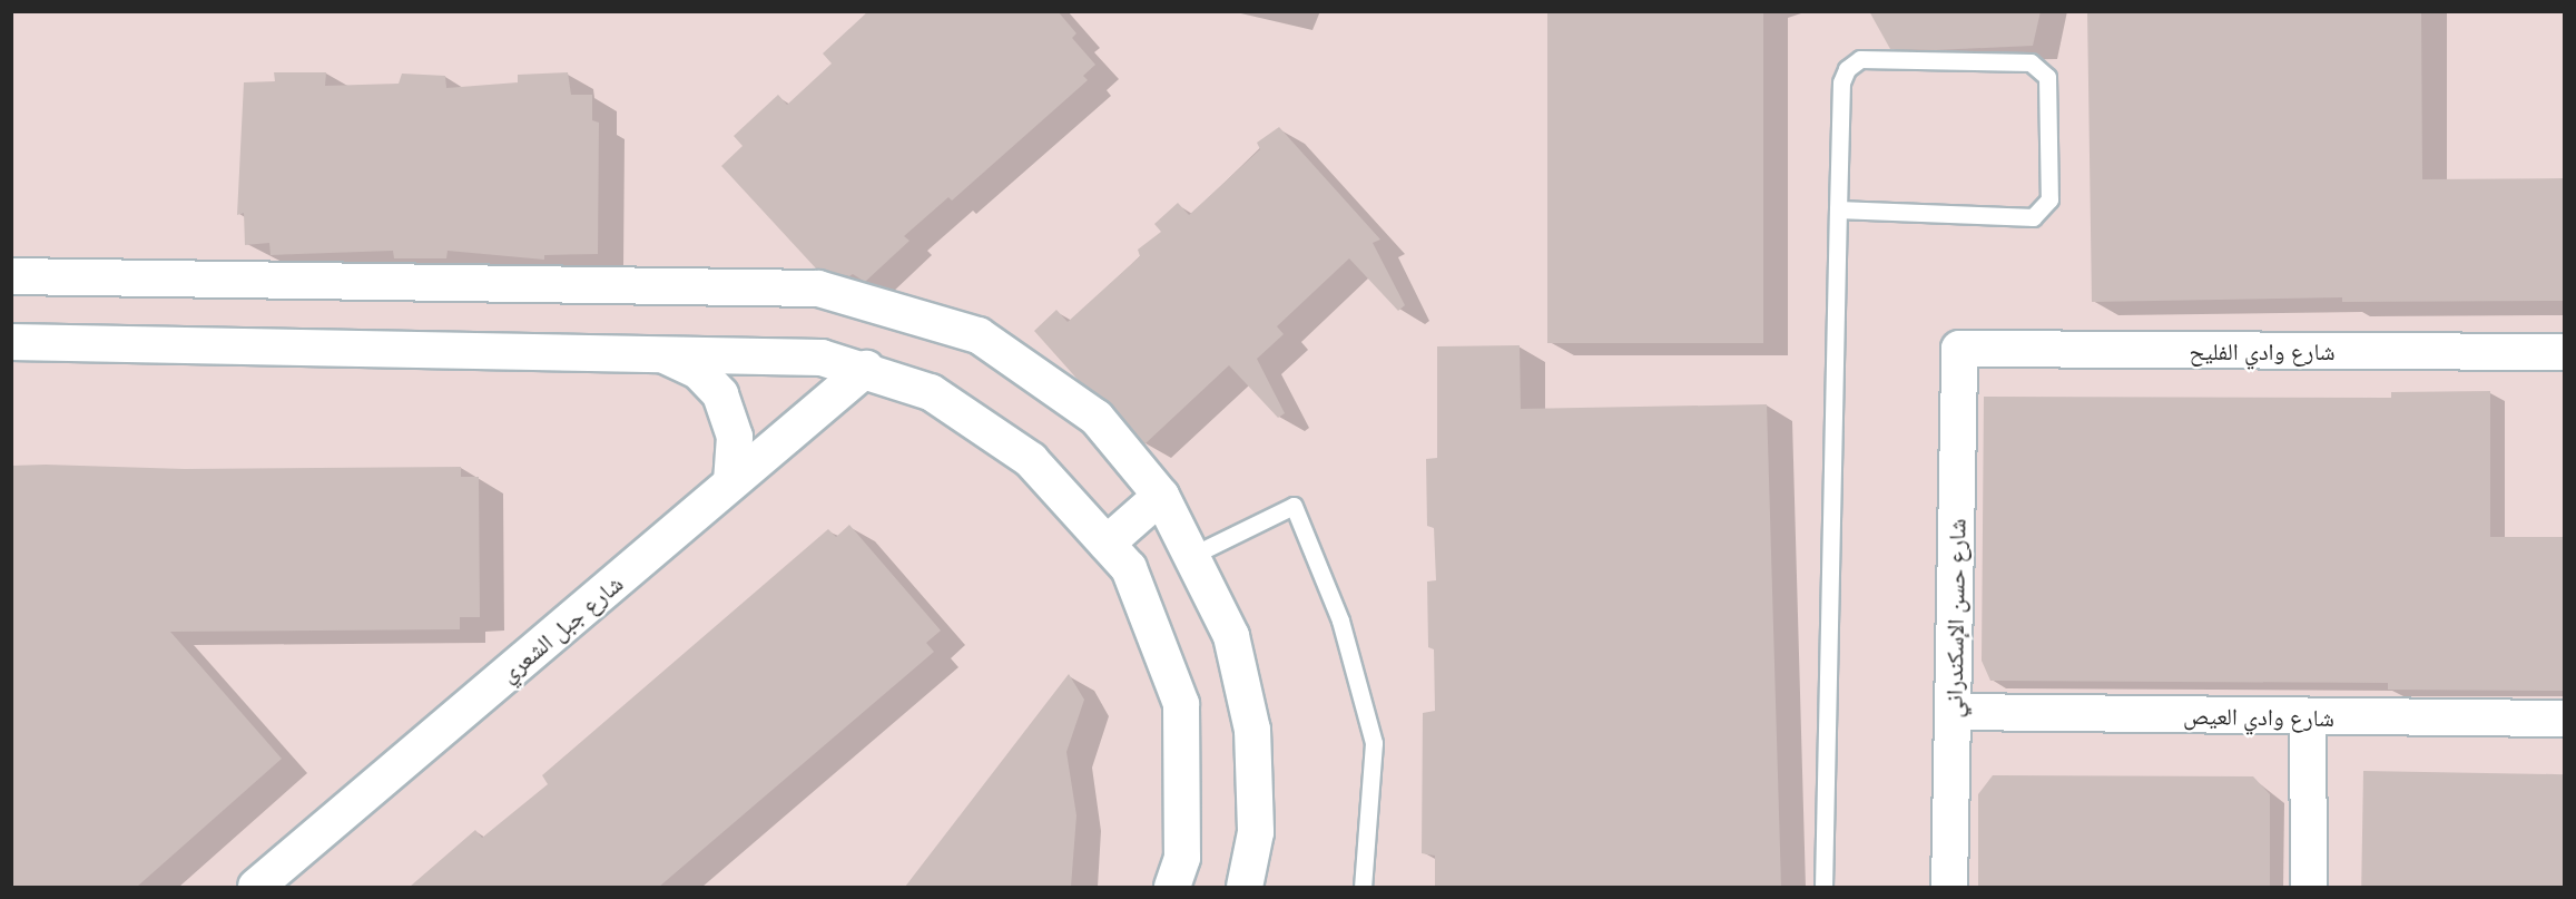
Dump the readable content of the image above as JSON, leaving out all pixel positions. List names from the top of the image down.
{
  "streets": {
    "street": [
      "شارع وادي الفليح",
      "شارع حسن الإسكندراني",
      "شارع جبل الشعري",
      "شارع وادي العيص"
    ]
  },
  "crossings": [
    ["شارع وادي الفليح", "شارع حسن الإسكندراني"],
    ["شارع حسن الإسكندراني", "شارع وادي العيص"]
  ]
}
